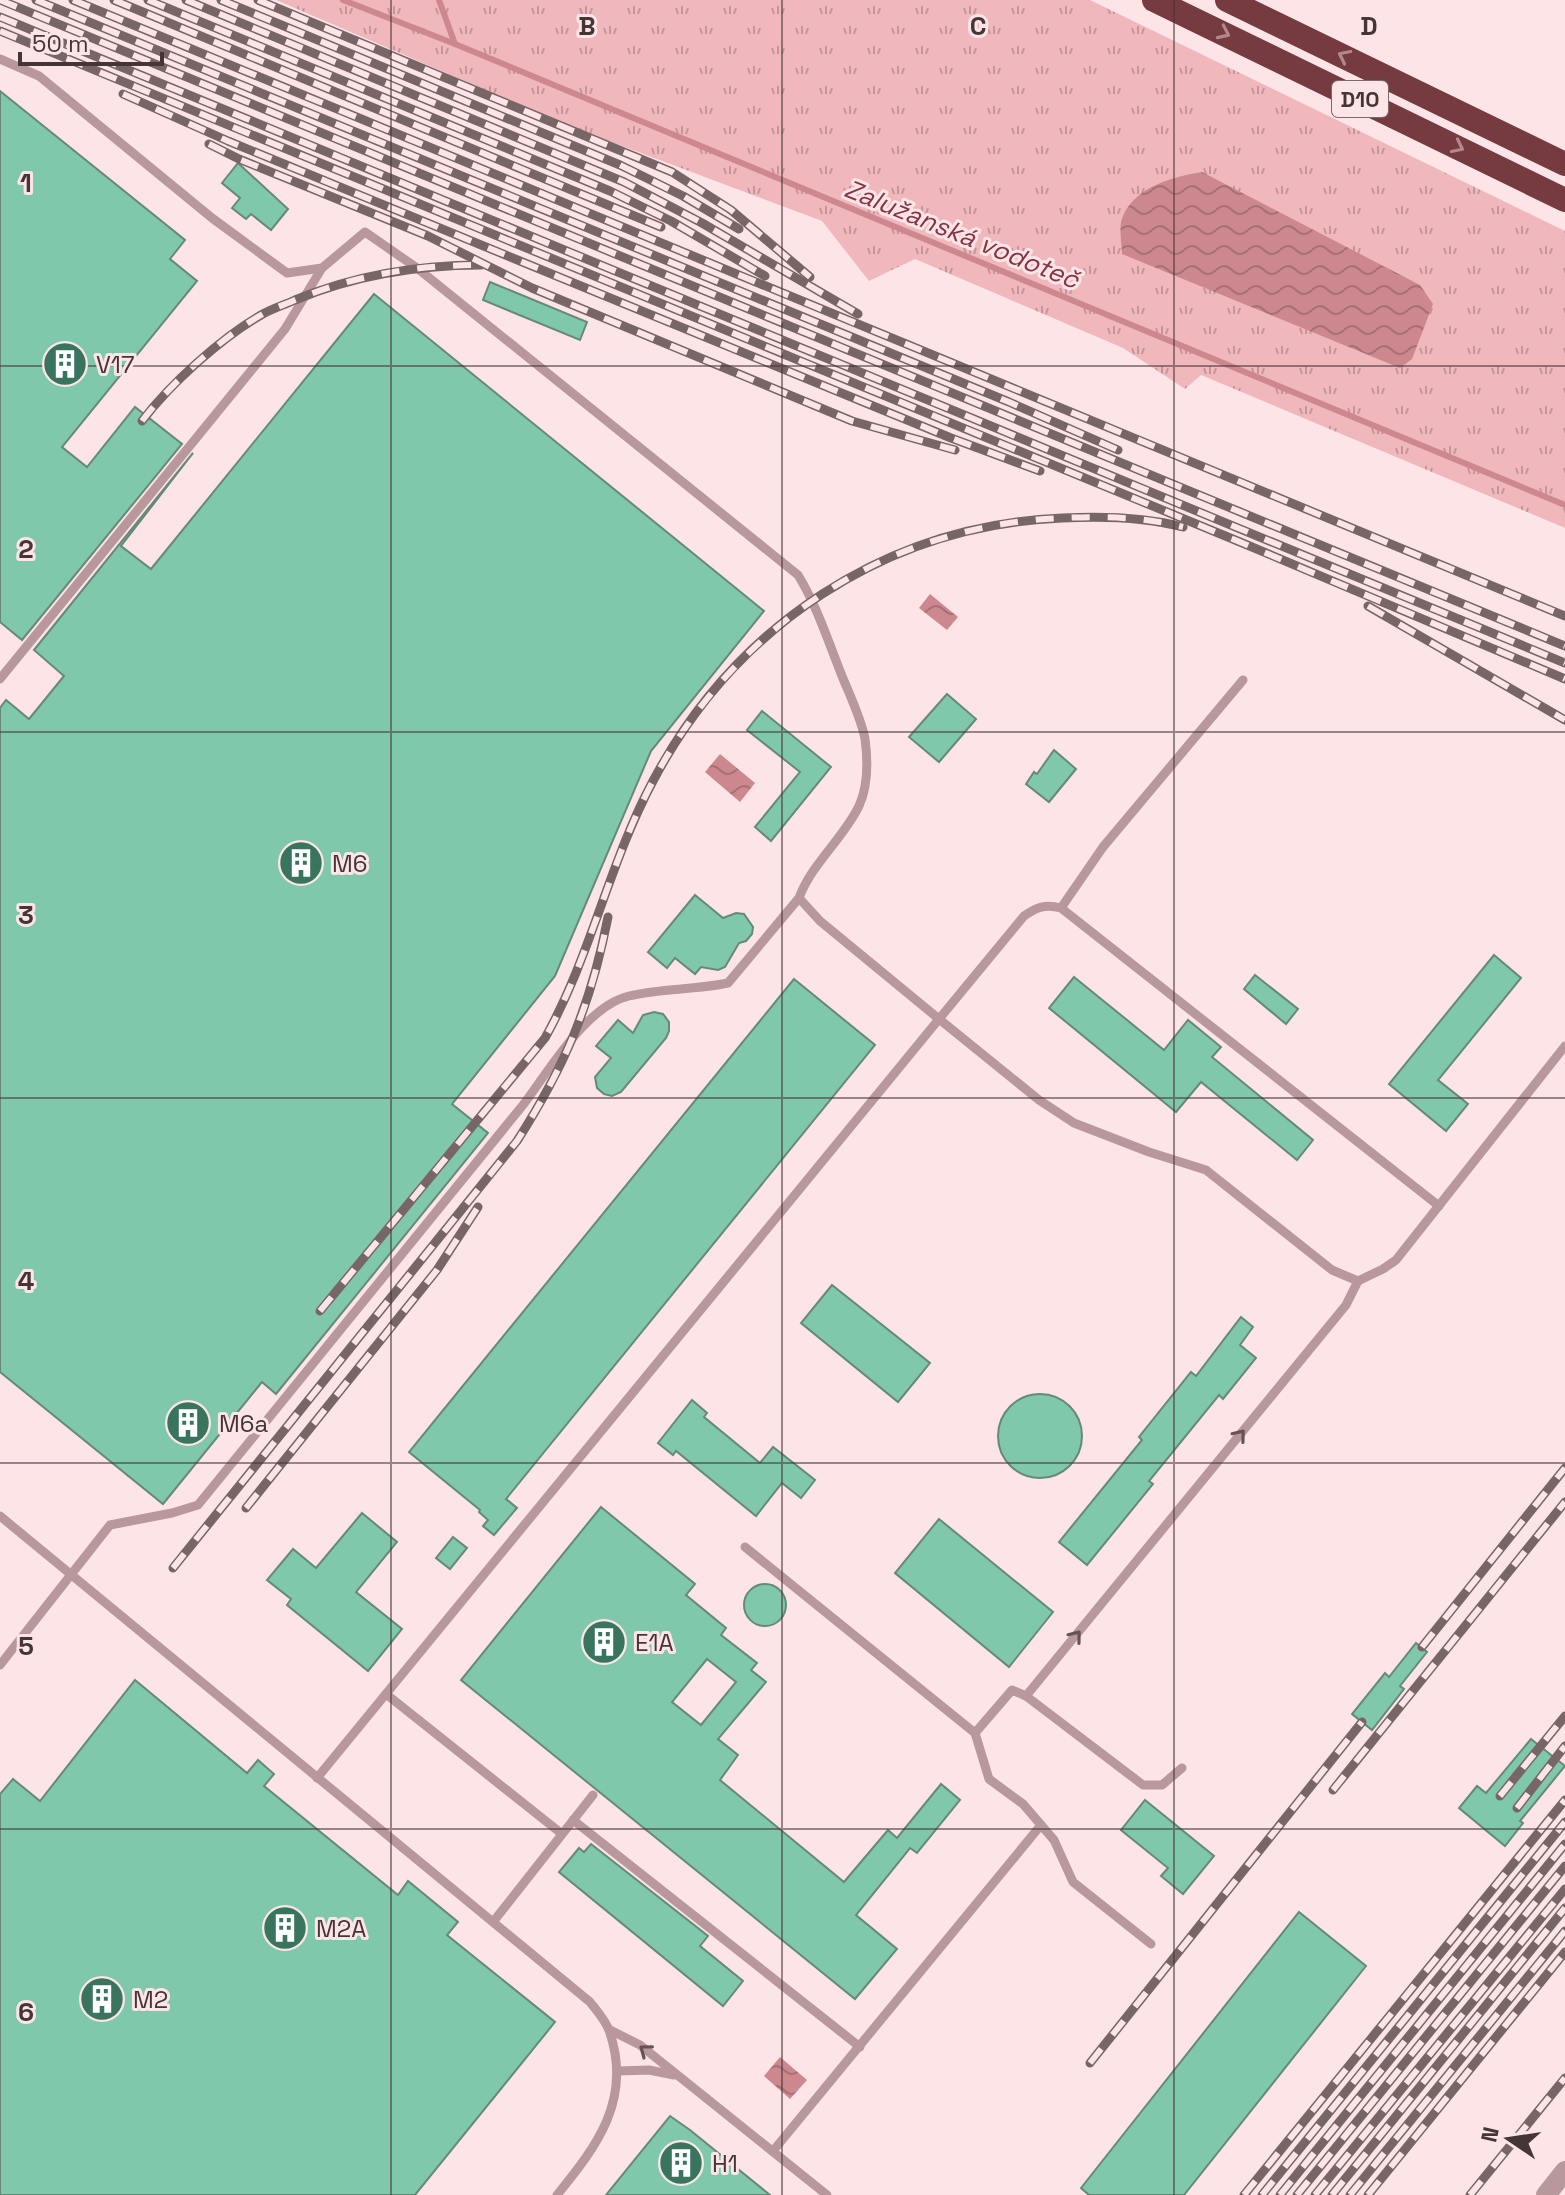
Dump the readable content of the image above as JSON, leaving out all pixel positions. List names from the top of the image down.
{
  "streets": {
    "highway": ["D10"]
  },
  "water": ["Zalužanská vodoteč"],
  "places": {
    "building": [
      "V17",
      "M6",
      "M6a",
      "E1A",
      "M2A",
      "M2",
      "H1"
    ]
  },
  "scale_bar": "50 m",
  "north": "left",
  "grid": {
    "columns": ["B", "C", "D"],
    "rows": [
      "1",
      "2",
      "3",
      "4",
      "5",
      "6"
    ]
  }
}
